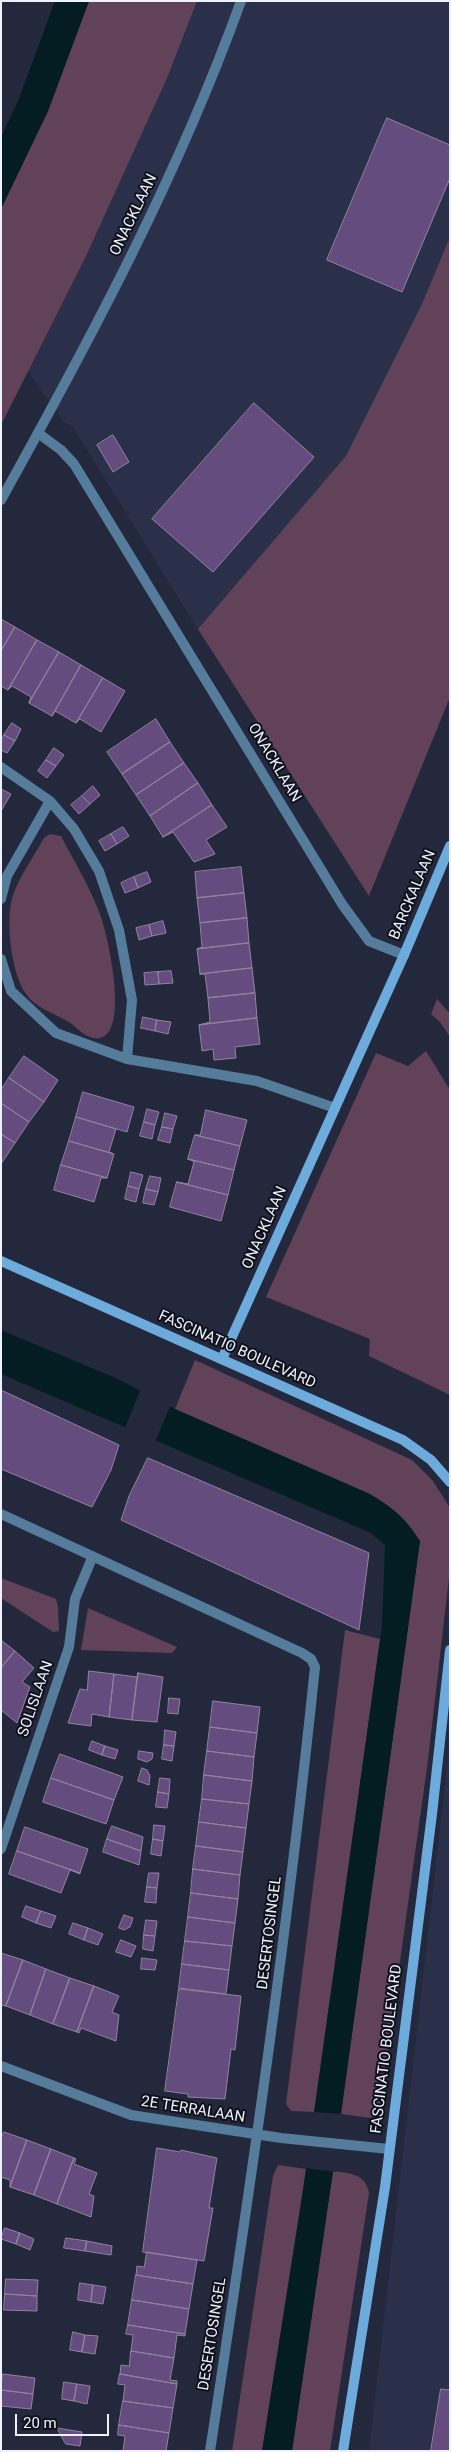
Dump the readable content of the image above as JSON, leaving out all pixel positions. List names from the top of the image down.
{
  "streets": {
    "street": [
      "ONACKLAAN",
      "BARCKALAAN",
      "FASCINATIO BOULEVARD",
      "SOLISLAAN",
      "DESERTOSINGEL",
      "2E TERRALAAN"
    ]
  },
  "crossings": [
    ["ONACKLAAN", "BARCKALAAN"],
    ["ONACKLAAN", "FASCINATIO BOULEVARD"],
    ["FASCINATIO BOULEVARD", "2E TERRALAAN"],
    ["SOLISLAAN", "DESERTOSINGEL"],
    ["DESERTOSINGEL", "2E TERRALAAN"]
  ],
  "scale_bar": "20 m"
}
